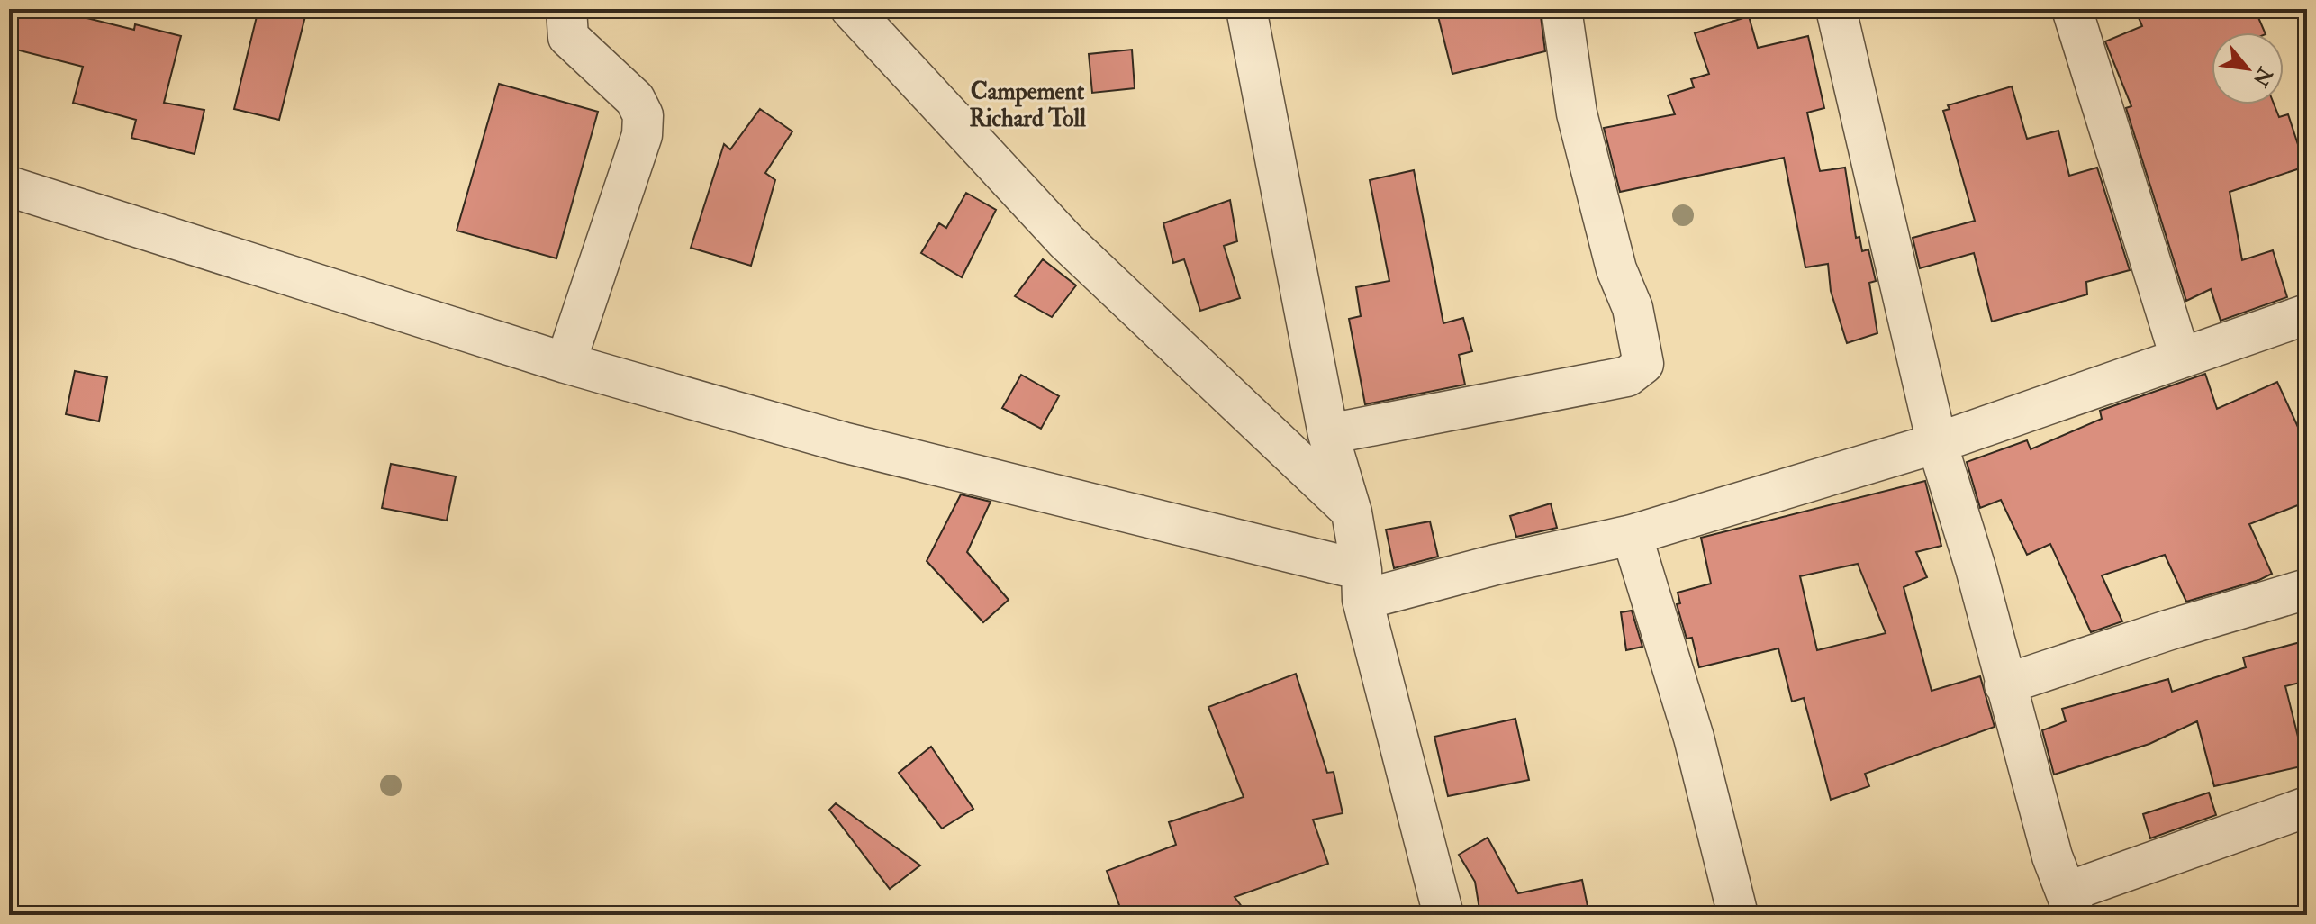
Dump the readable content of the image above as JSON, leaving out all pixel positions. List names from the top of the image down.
{
  "districts": ["Campement Richard Toll"],
  "north": "bottom right"
}
